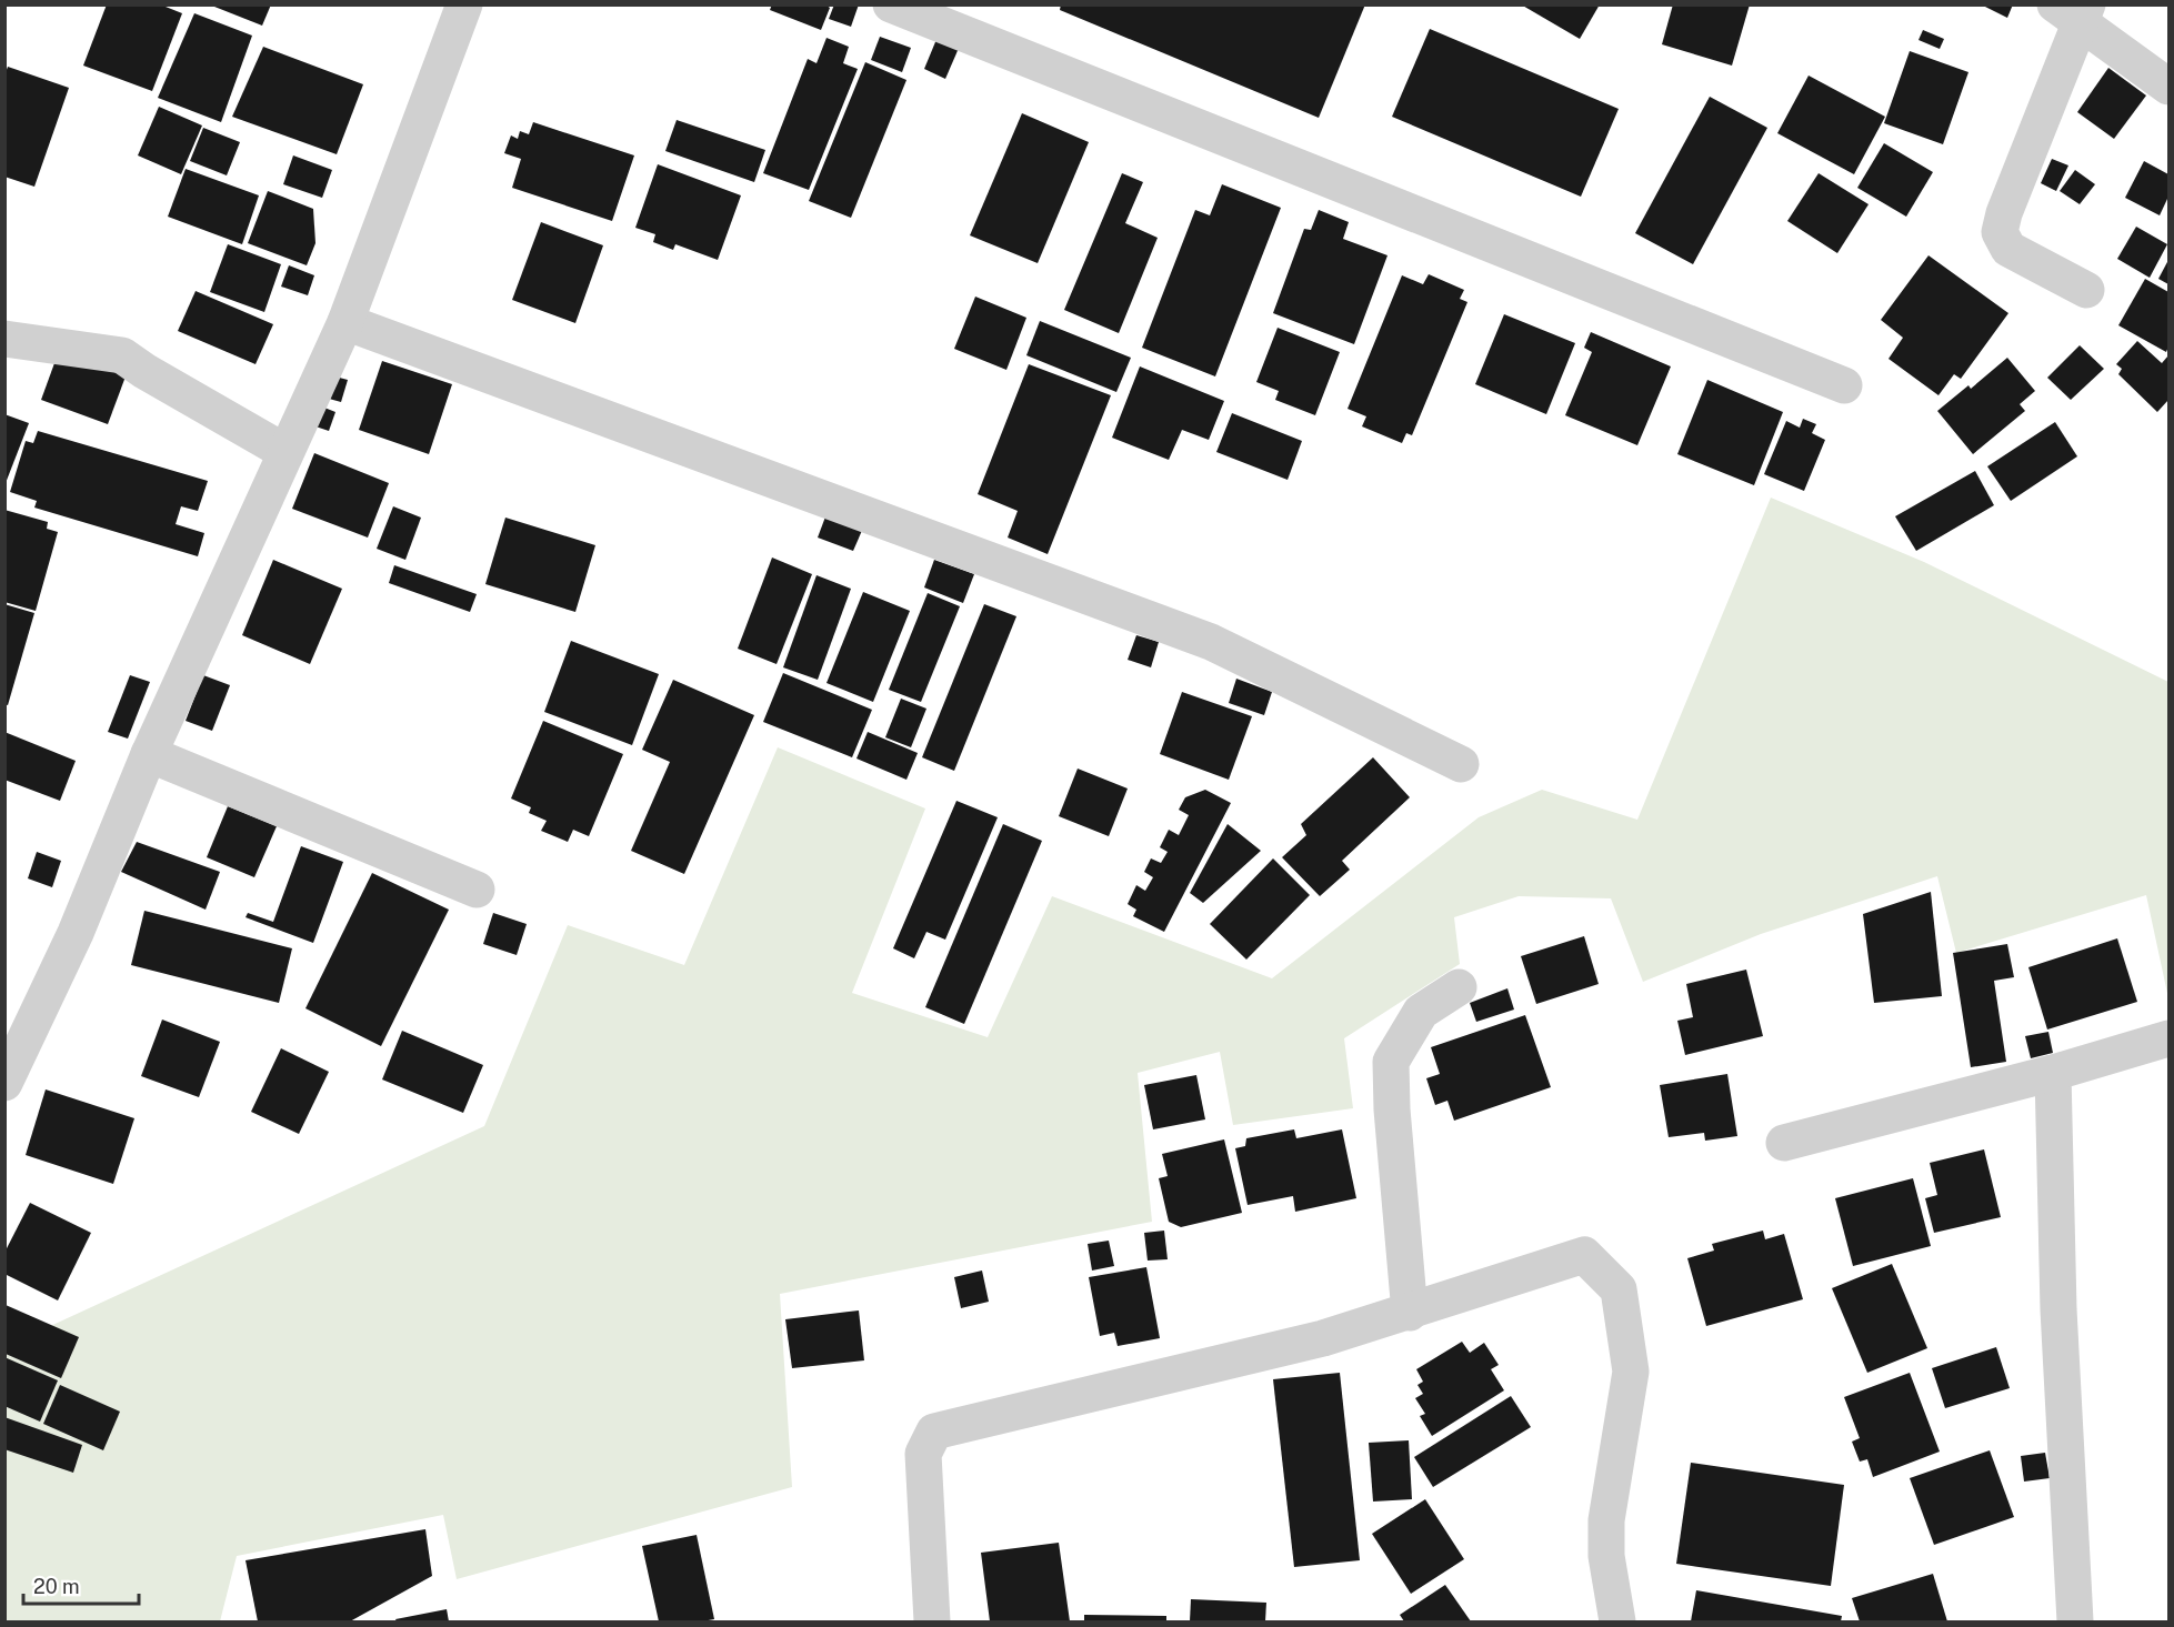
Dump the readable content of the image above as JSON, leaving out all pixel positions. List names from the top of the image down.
{
  "scale_bar": "20 m"
}
